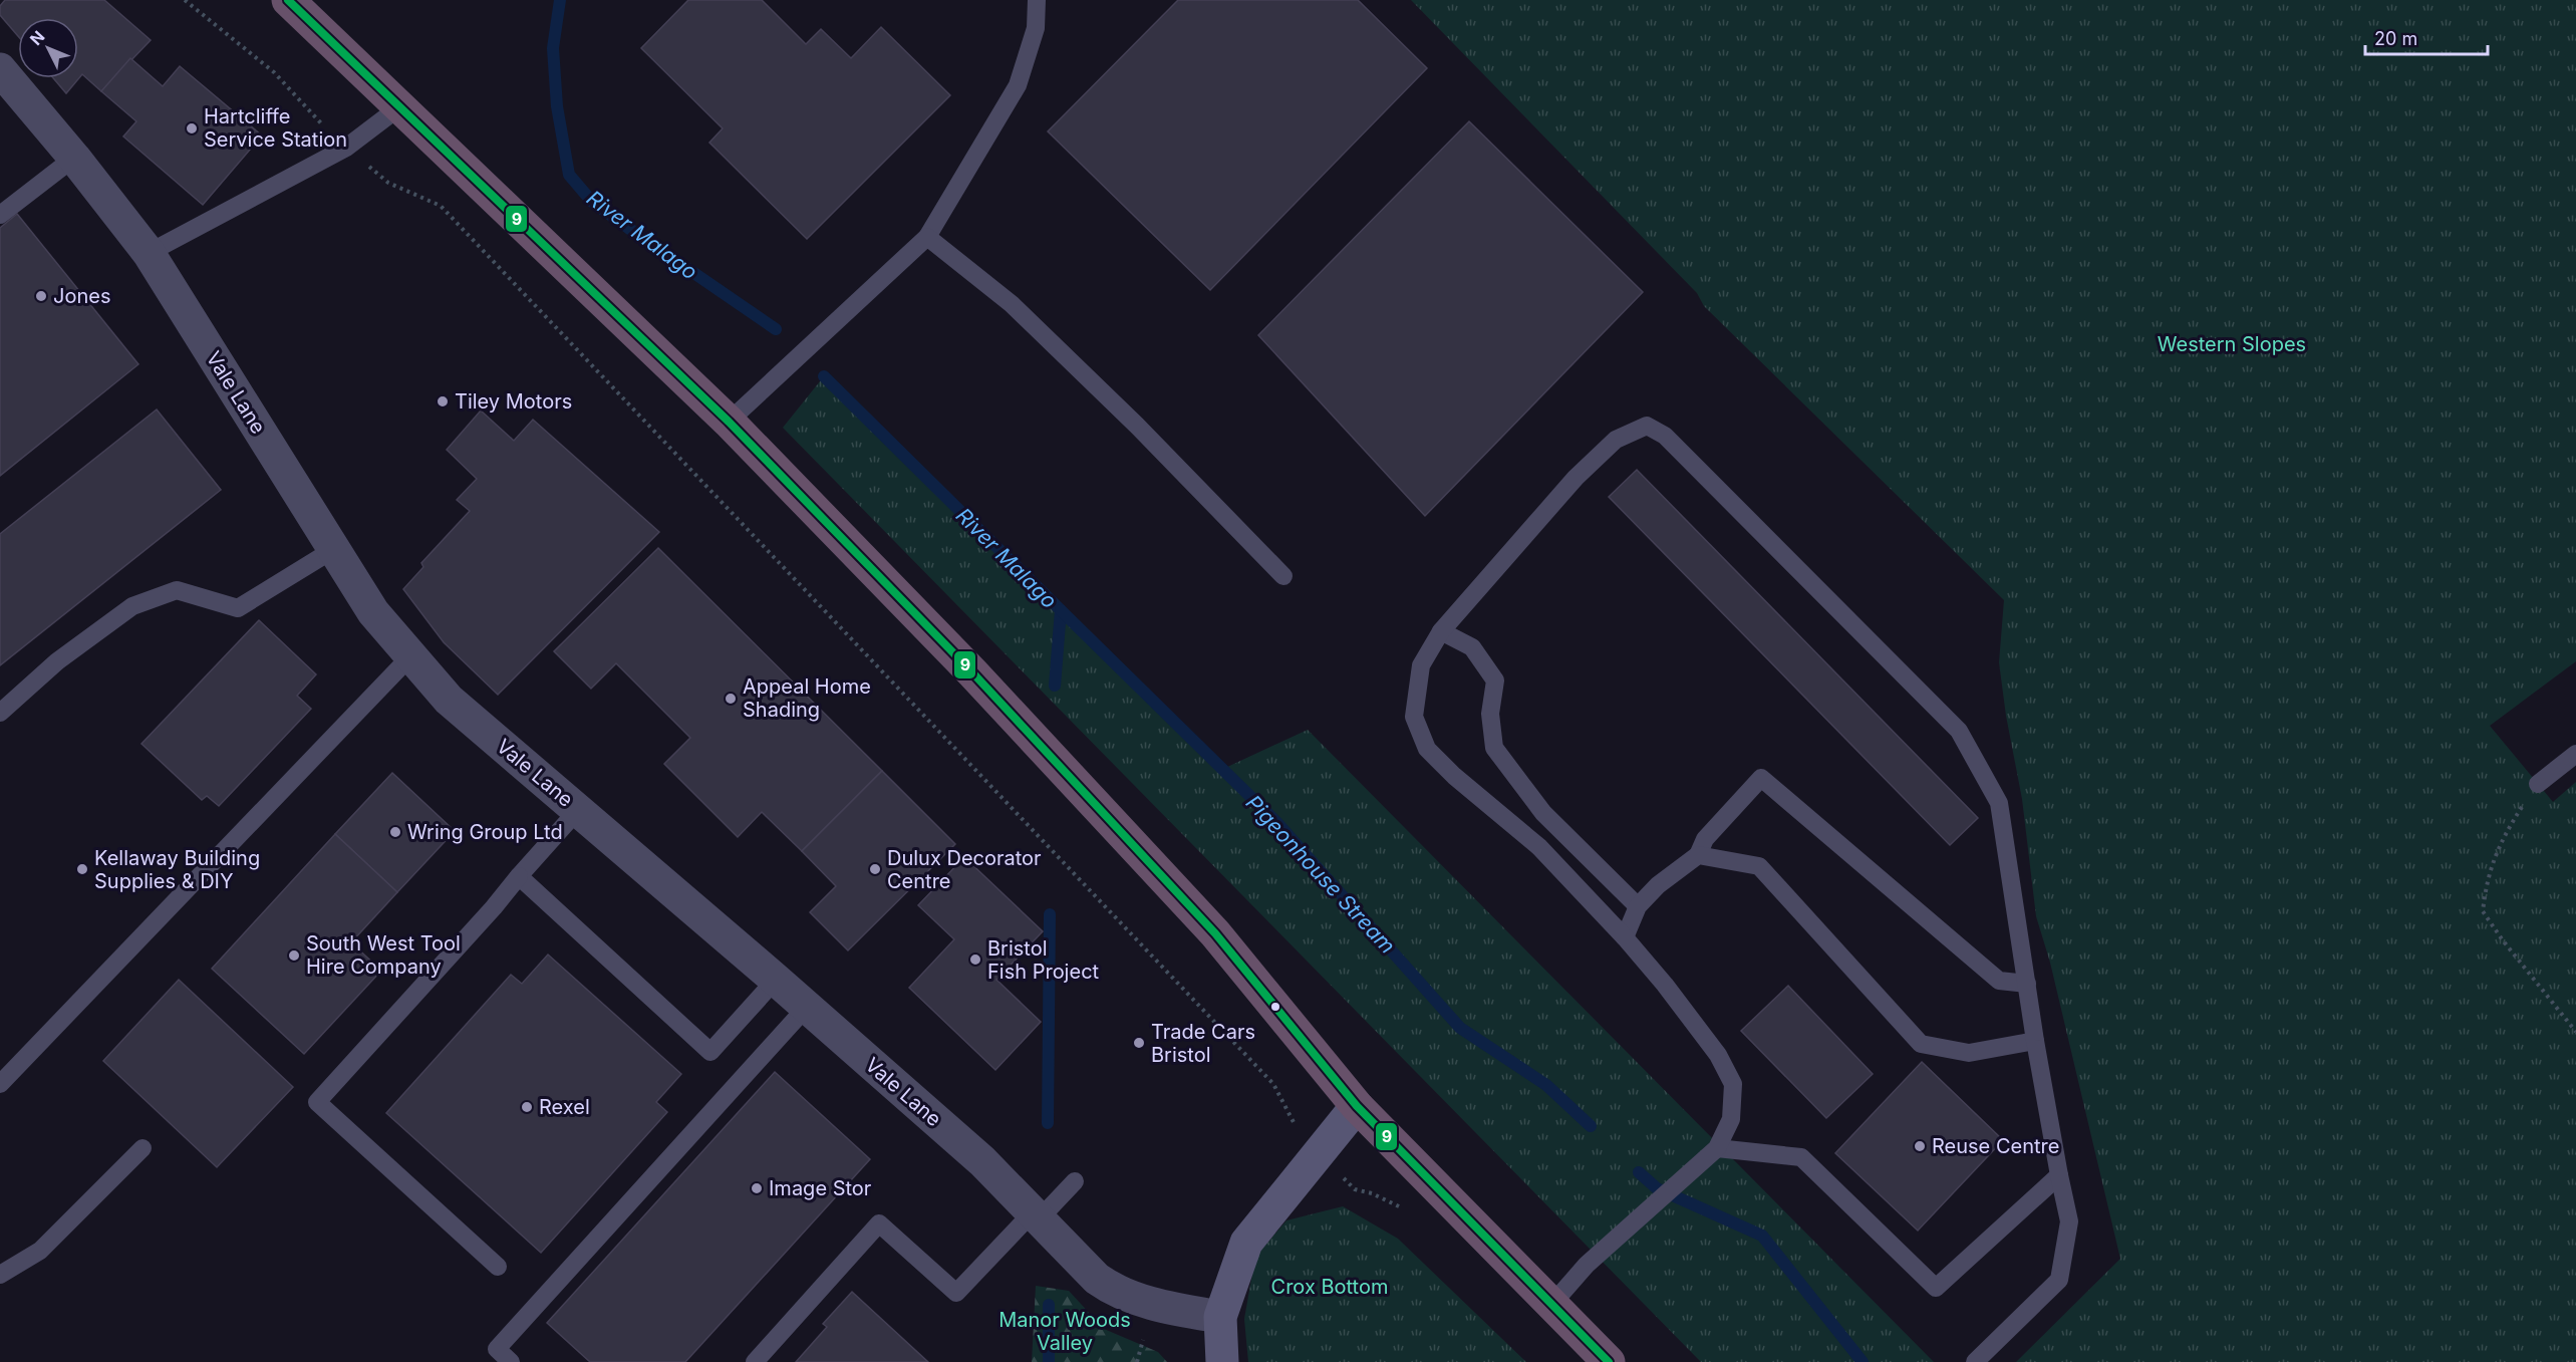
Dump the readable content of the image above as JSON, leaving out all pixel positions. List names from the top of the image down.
{
  "streets": {
    "street": ["Vale Lane"]
  },
  "water": ["River Malago", "Pigeonhouse Stream"],
  "parks": ["Western Slopes", "Crox Bottom", "Manor Woods Valley"],
  "places": [
    "Hartcliffe Service Station",
    "Jones",
    "Tiley Motors",
    "Appeal Home Shading",
    "Wring Group Ltd",
    "Kellaway Building Supplies & DIY",
    "Dulux Decorator Centre",
    "South West Tool Hire Company",
    "Bristol Fish Project",
    "Trade Cars Bristol",
    "Rexel",
    "Reuse Centre",
    "Image Stor"
  ],
  "lines": ["transit line 9"],
  "scale_bar": "20 m",
  "north": "top left"
}
